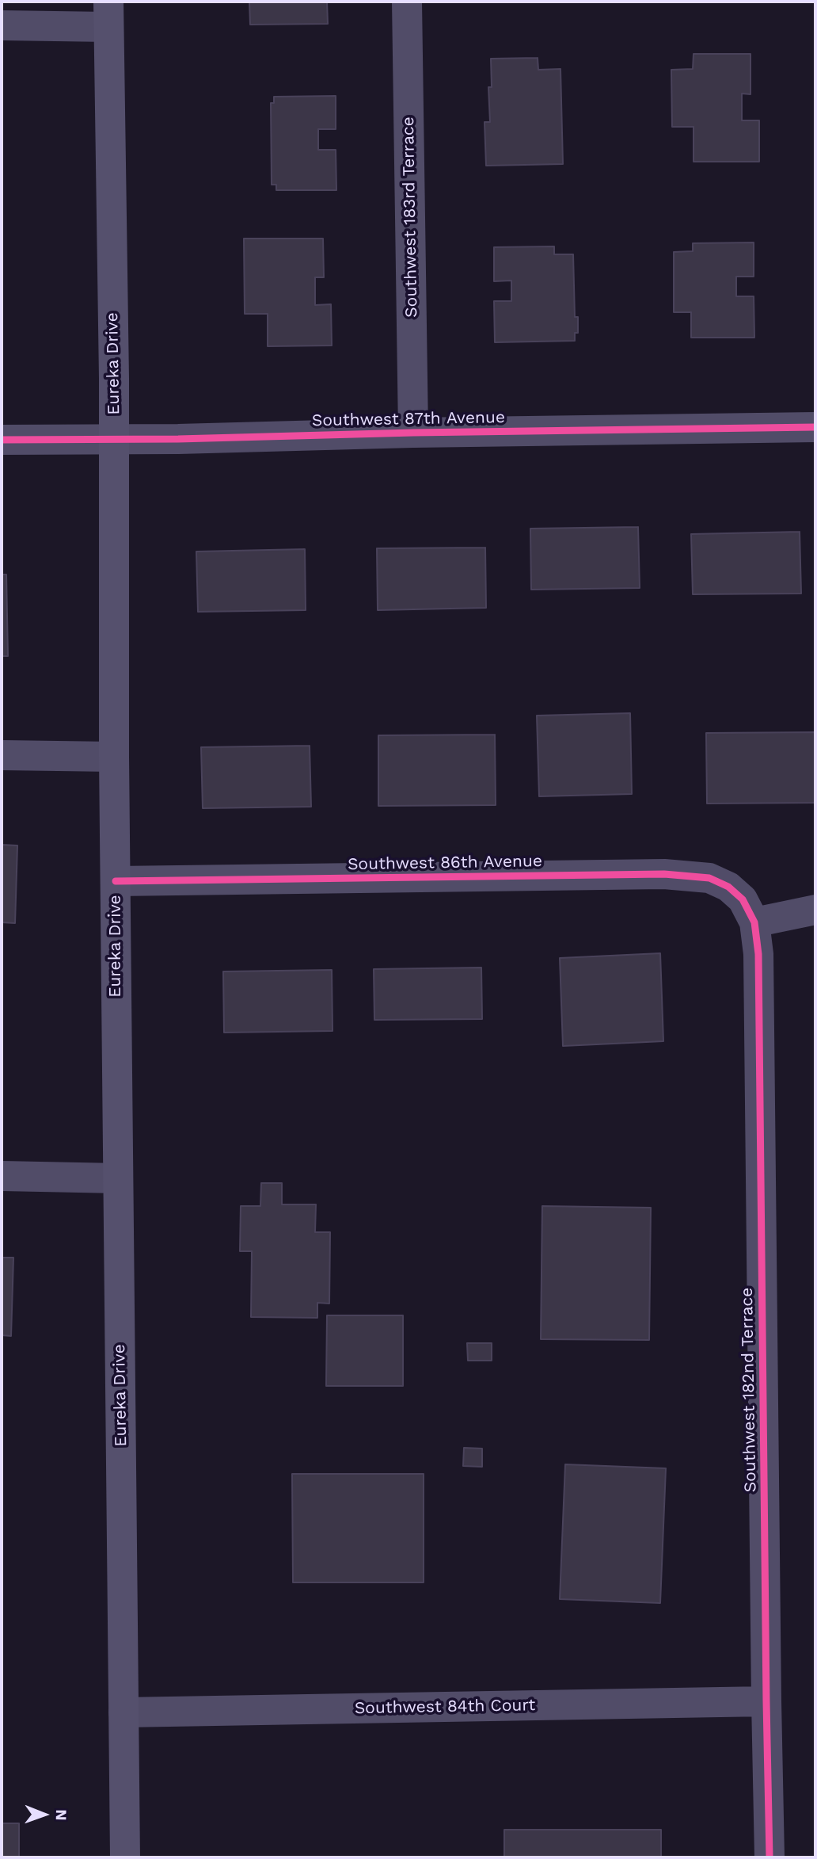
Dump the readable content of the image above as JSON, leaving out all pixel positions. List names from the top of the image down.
{
  "streets": {
    "main road": ["Eureka Drive"],
    "street": [
      "Southwest 183rd Terrace",
      "Southwest 87th Avenue",
      "Southwest 86th Avenue",
      "Southwest 182nd Terrace",
      "Southwest 84th Court"
    ]
  },
  "crossings": [
    ["Southwest 183rd Terrace", "Southwest 87th Avenue"],
    ["Eureka Drive", "Southwest 87th Avenue"],
    ["Eureka Drive", "Southwest 86th Avenue"],
    ["Eureka Drive", "Southwest 84th Court"],
    ["Southwest 86th Avenue", "Southwest 182nd Terrace"],
    ["Southwest 182nd Terrace", "Southwest 84th Court"]
  ],
  "north": "right"
}
